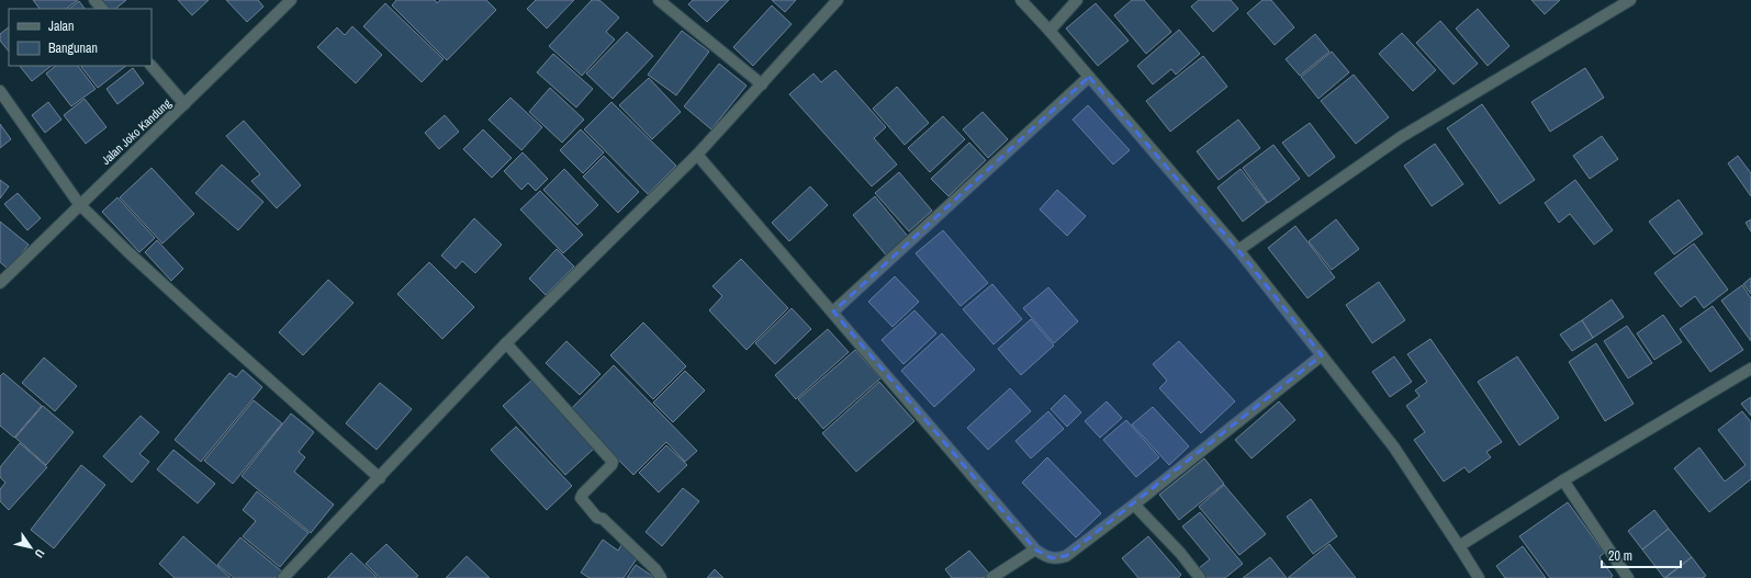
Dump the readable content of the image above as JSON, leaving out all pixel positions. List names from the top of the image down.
{
  "streets": {
    "street": ["Jalan Joko Kandung"]
  },
  "legend": ["Jalan", "Bangunan"],
  "scale_bar": "20 m",
  "north": "bottom right"
}
